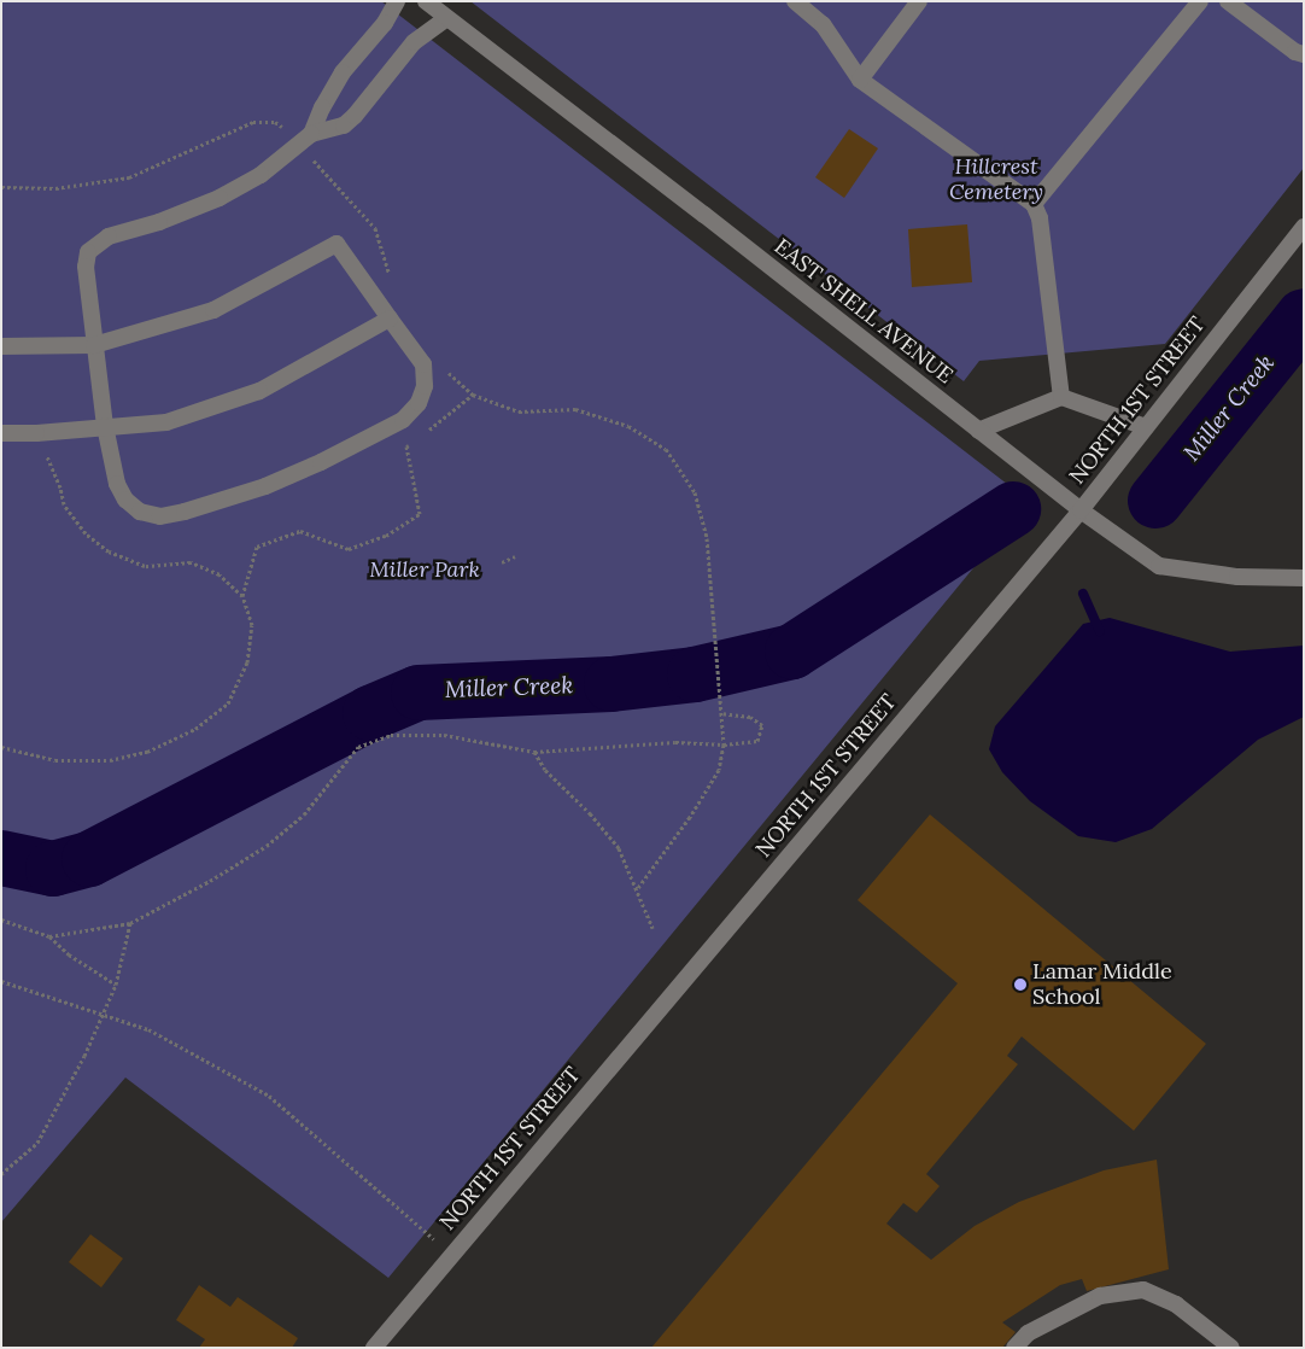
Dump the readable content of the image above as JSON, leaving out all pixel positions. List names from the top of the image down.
{
  "streets": {
    "street": ["EAST SHELL AVENUE", "NORTH 1ST STREET"]
  },
  "crossings": [
    ["EAST SHELL AVENUE", "NORTH 1ST STREET"]
  ],
  "water": ["Miller Creek"],
  "parks": ["Hillcrest Cemetery", "Miller Park"],
  "places": ["Lamar Middle School"]
}
